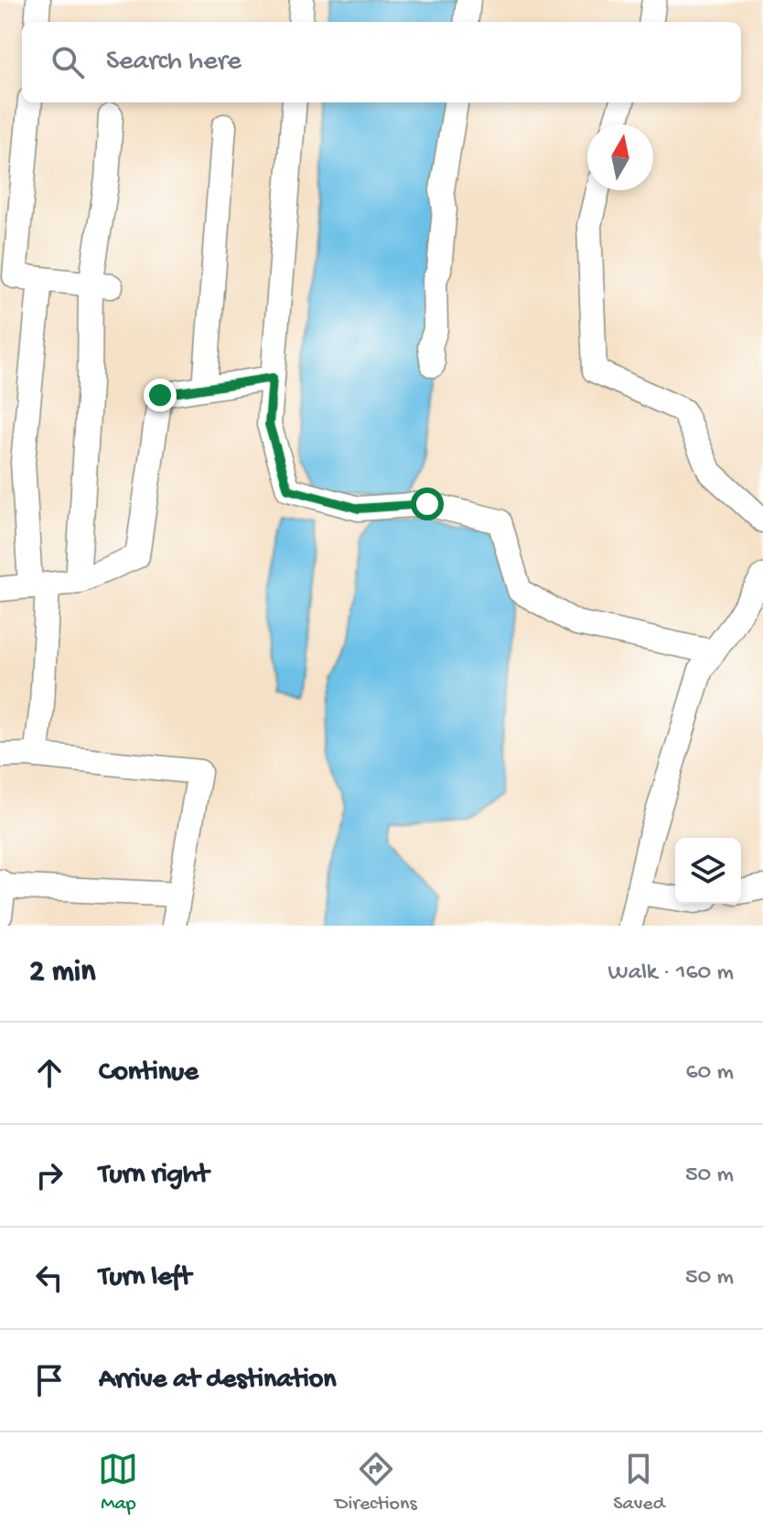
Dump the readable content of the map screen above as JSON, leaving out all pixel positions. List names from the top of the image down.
{
  "north": "top",
  "page": {
    "search": "Search here",
    "heading": ["2 min", "Walk · 160 m"],
    "list": [
      ["Continue", "60 m"],
      ["Turn right", "50 m"],
      ["Turn left", "50 m"],
      "Arrive at destination"
    ],
    "nav": ["Map", "Directions", "Saved"]
  }
}
